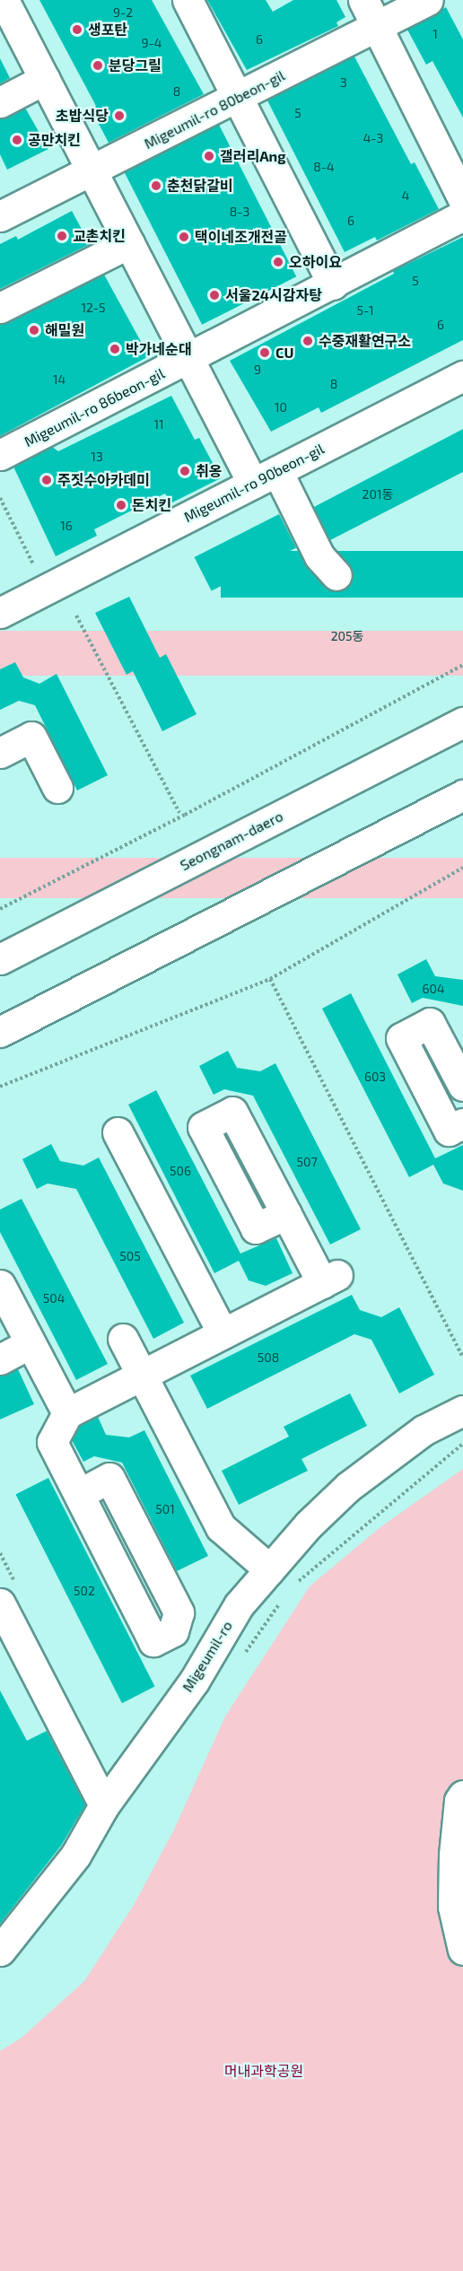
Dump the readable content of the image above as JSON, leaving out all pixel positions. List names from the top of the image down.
{
  "streets": {
    "street": [
      "Migeumil-ro 80beon-gil",
      "Migeumil-ro 86beon-gil",
      "Migeumil-ro 90beon-gil",
      "Seongnam-daero",
      "Migeumil-ro"
    ]
  },
  "parks": ["머내과학공원"],
  "places": [
    "생포탄",
    "분당그릴",
    "초밥식당",
    "공만치킨",
    "갤러리Ang",
    "춘천닭갈비",
    "교촌치킨",
    "택이네조개전골",
    "오하이요",
    "서울24시감자탕",
    "해밀원",
    "수중재활연구소",
    "박가네순대",
    "CU",
    "취옹",
    "주짓수아카데미",
    "돈치킨"
  ],
  "house_numbers": [
    "9-2",
    "1",
    "6",
    "9-4",
    "3",
    "8",
    "5",
    "4-3",
    "8-4",
    "4",
    "8-3",
    "6",
    "5",
    "12-5",
    "5-1",
    "6",
    "9",
    "14",
    "8",
    "10",
    "11",
    "13",
    "201동",
    "16",
    "205동",
    "604",
    "603",
    "507",
    "506",
    "505",
    "504",
    "508",
    "501",
    "502"
  ]
}
